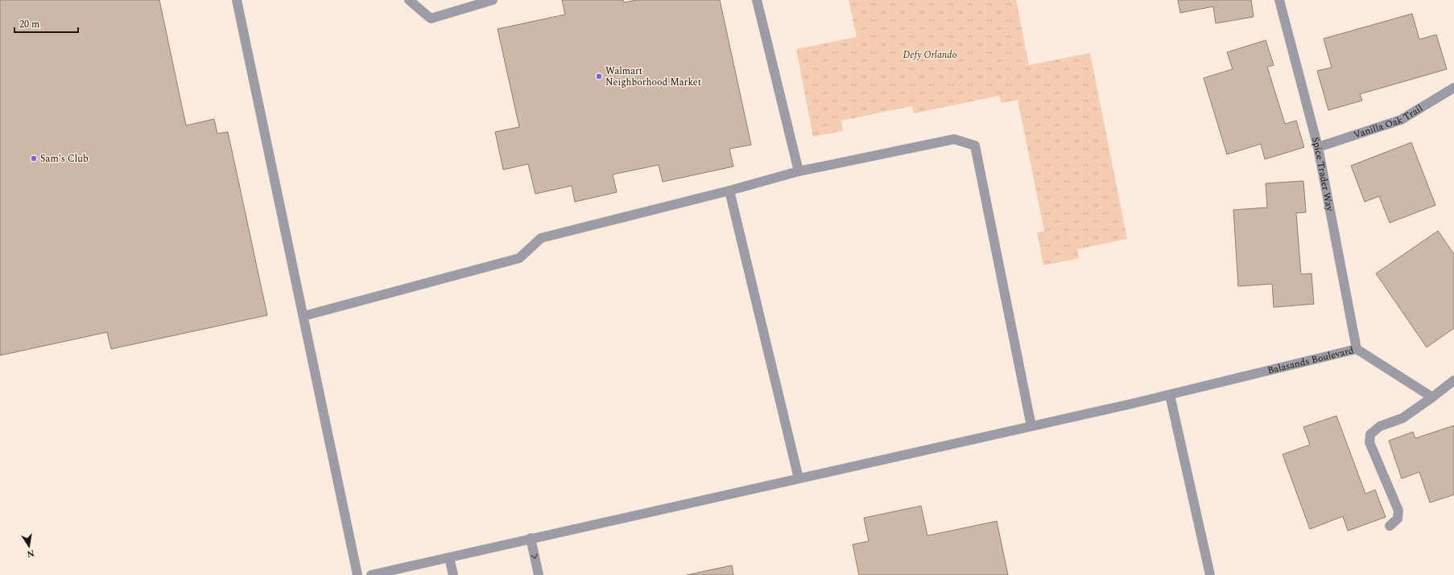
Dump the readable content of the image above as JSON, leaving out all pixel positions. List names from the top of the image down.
{
  "streets": {
    "street": ["Vanilla Oak Trail", "Spice Trader Way", "Balasands Boulevard"]
  },
  "crossings": [
    ["Vanilla Oak Trail", "Spice Trader Way"],
    ["Spice Trader Way", "Balasands Boulevard"]
  ],
  "parks": ["Defy Orlando"],
  "places": ["Walmart Neighborhood Market", "Sam's Club"],
  "scale_bar": "20 m",
  "north": "bottom"
}
